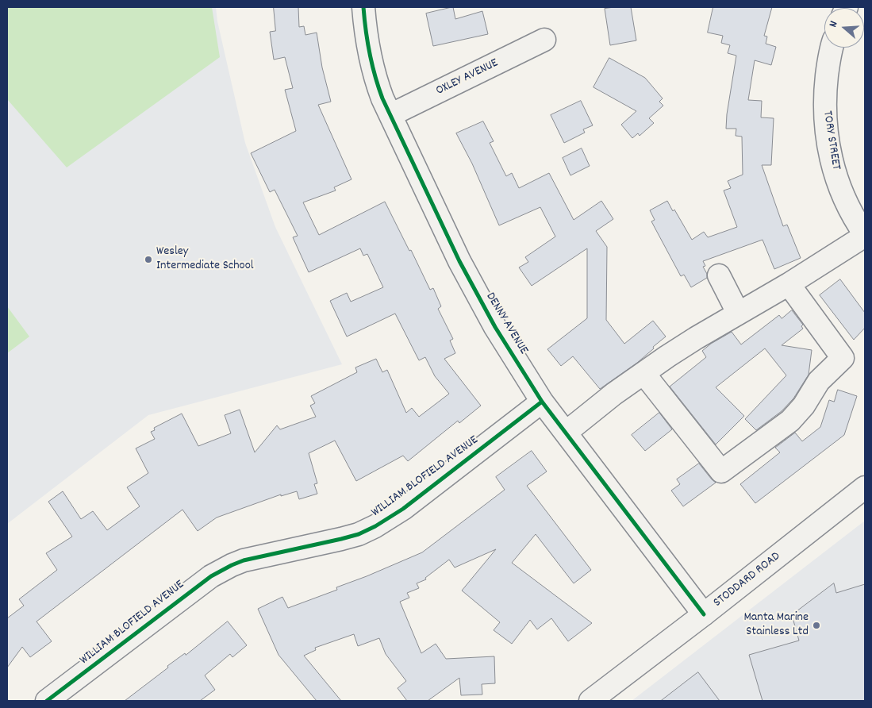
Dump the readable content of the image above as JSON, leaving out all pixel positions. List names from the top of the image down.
{
  "streets": {
    "street": [
      "OXLEY AVENUE",
      "TORY STREET",
      "DENNY AVENUE",
      "WILLIAM BLOFIELD AVENUE",
      "STODDARD ROAD"
    ]
  },
  "crossings": [
    ["OXLEY AVENUE", "DENNY AVENUE"],
    ["DENNY AVENUE", "WILLIAM BLOFIELD AVENUE"],
    ["DENNY AVENUE", "STODDARD ROAD"]
  ],
  "places": ["Wesley Intermediate School", "Manta Marine Stainless Ltd"],
  "north": "left"
}
